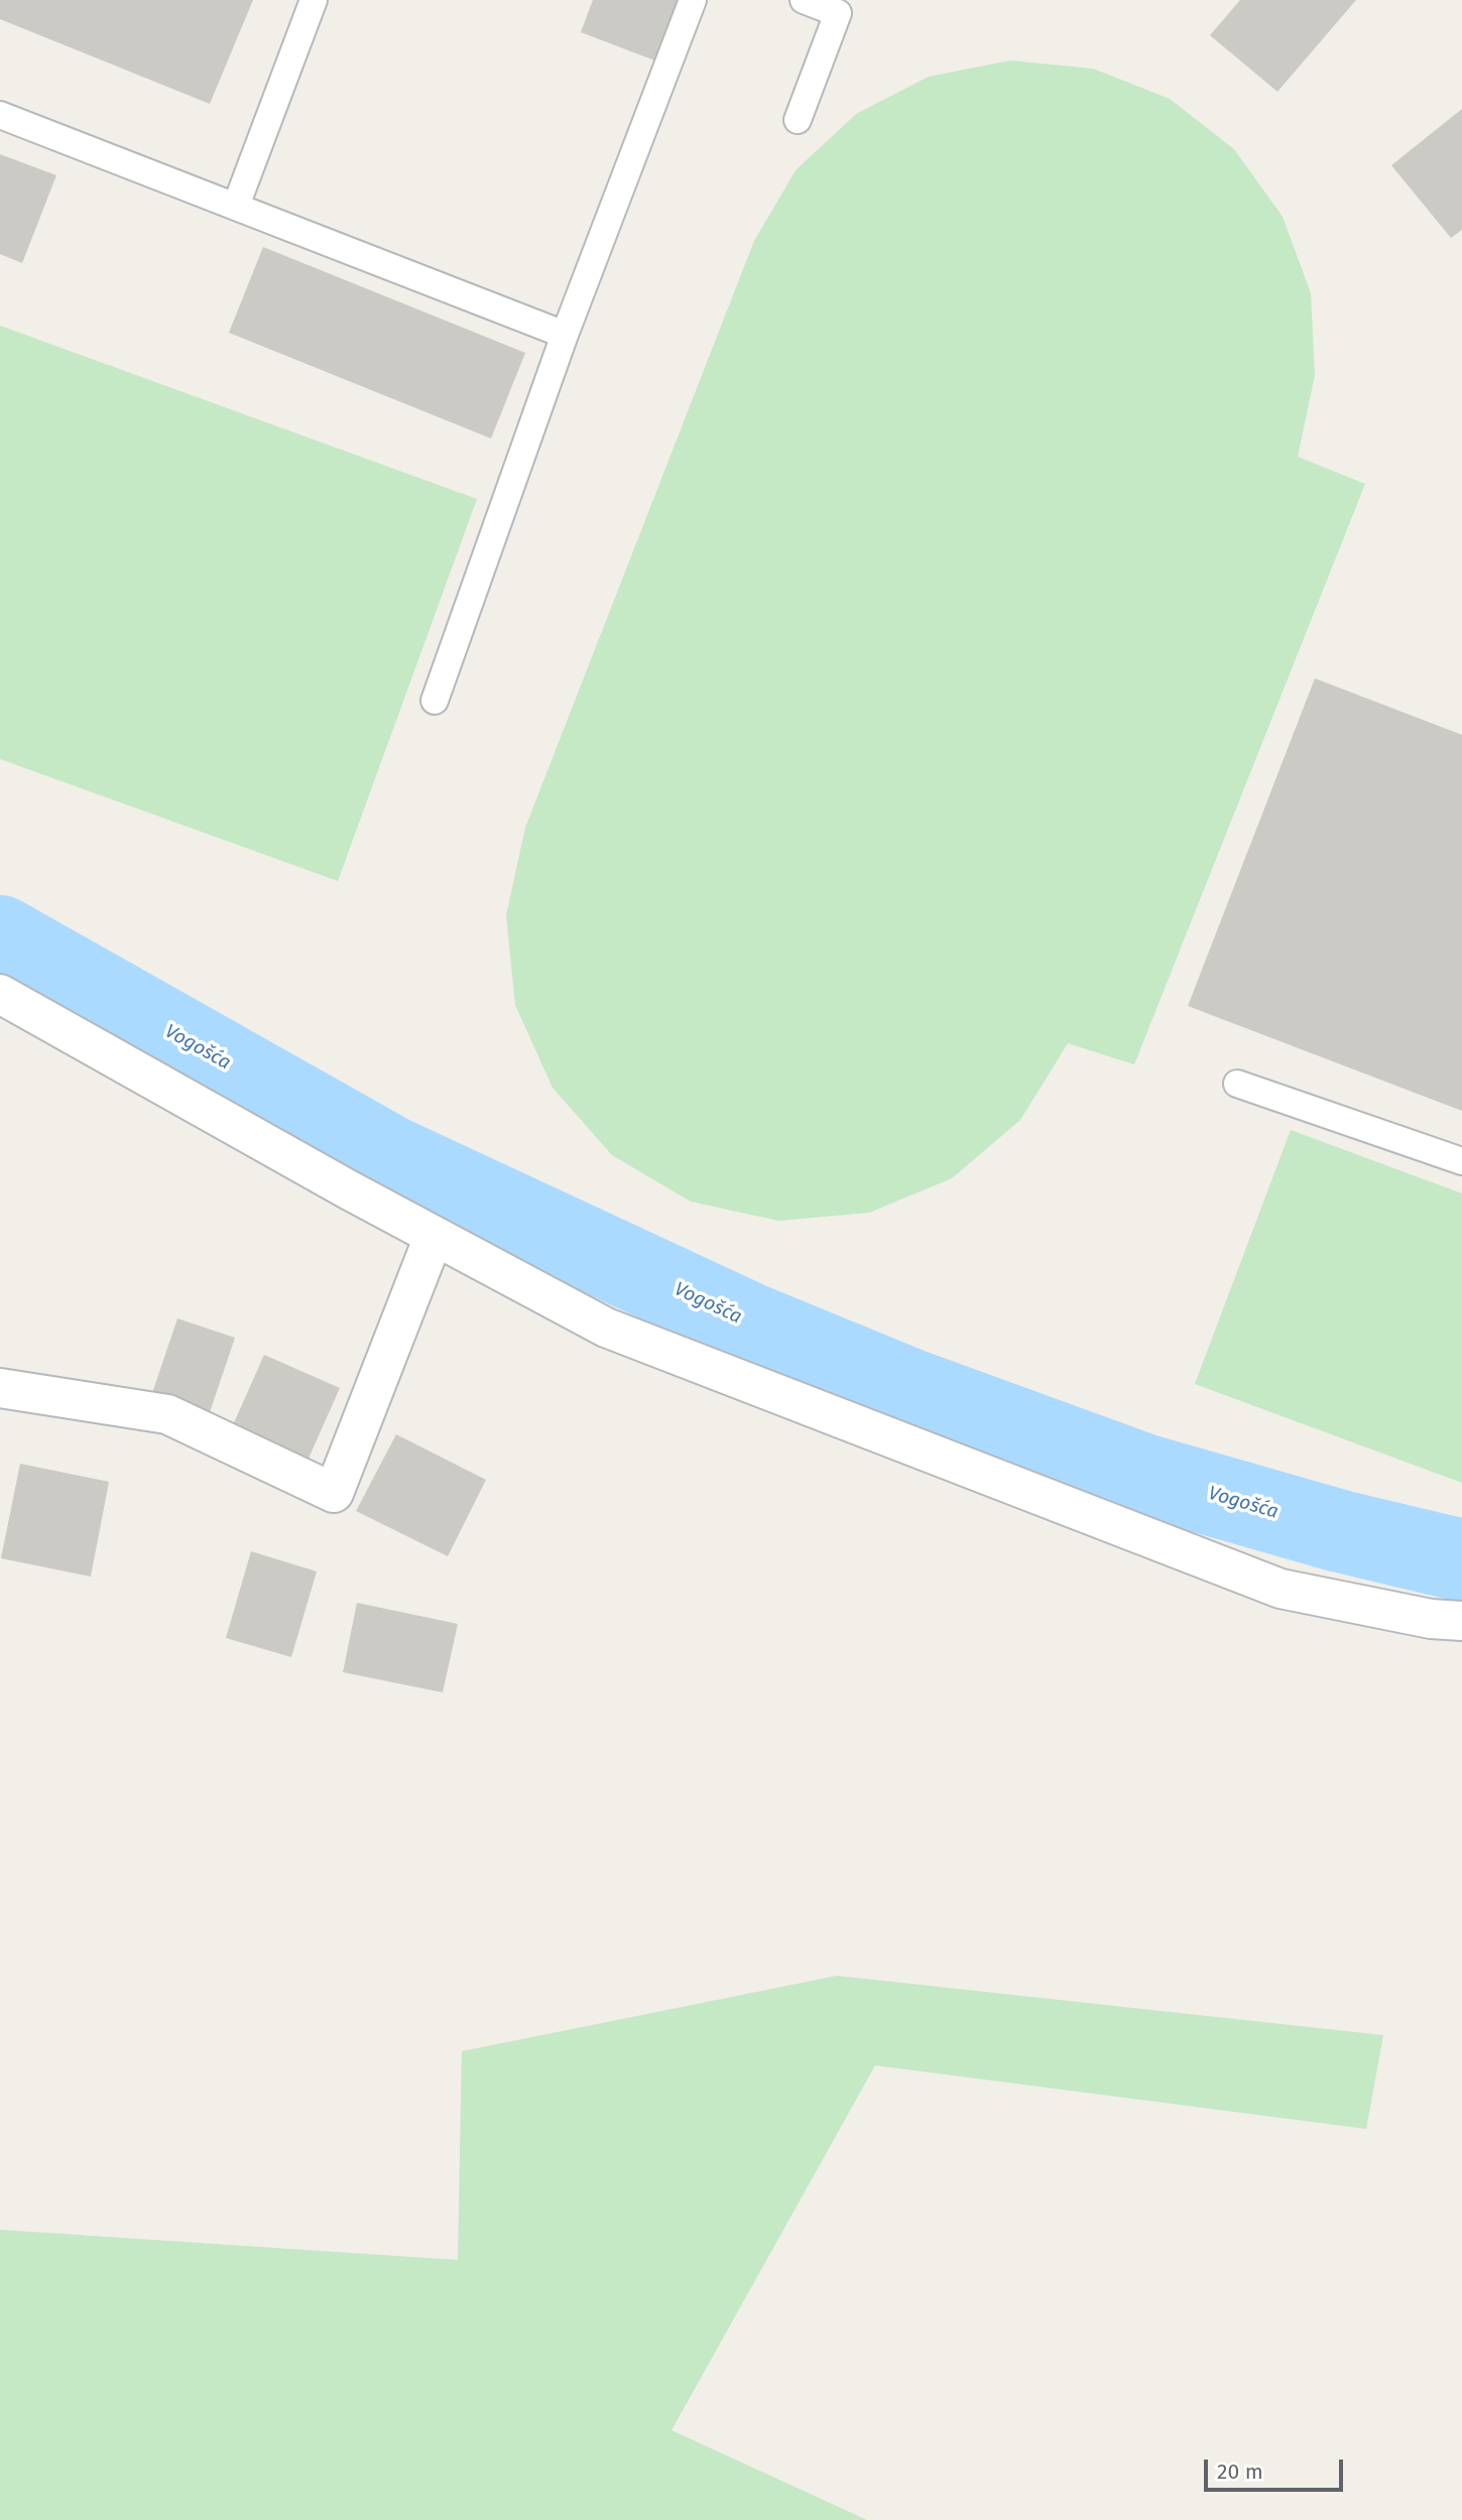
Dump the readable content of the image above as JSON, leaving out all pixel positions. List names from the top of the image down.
{
  "water": ["Vogošća"],
  "scale_bar": "20 m"
}
